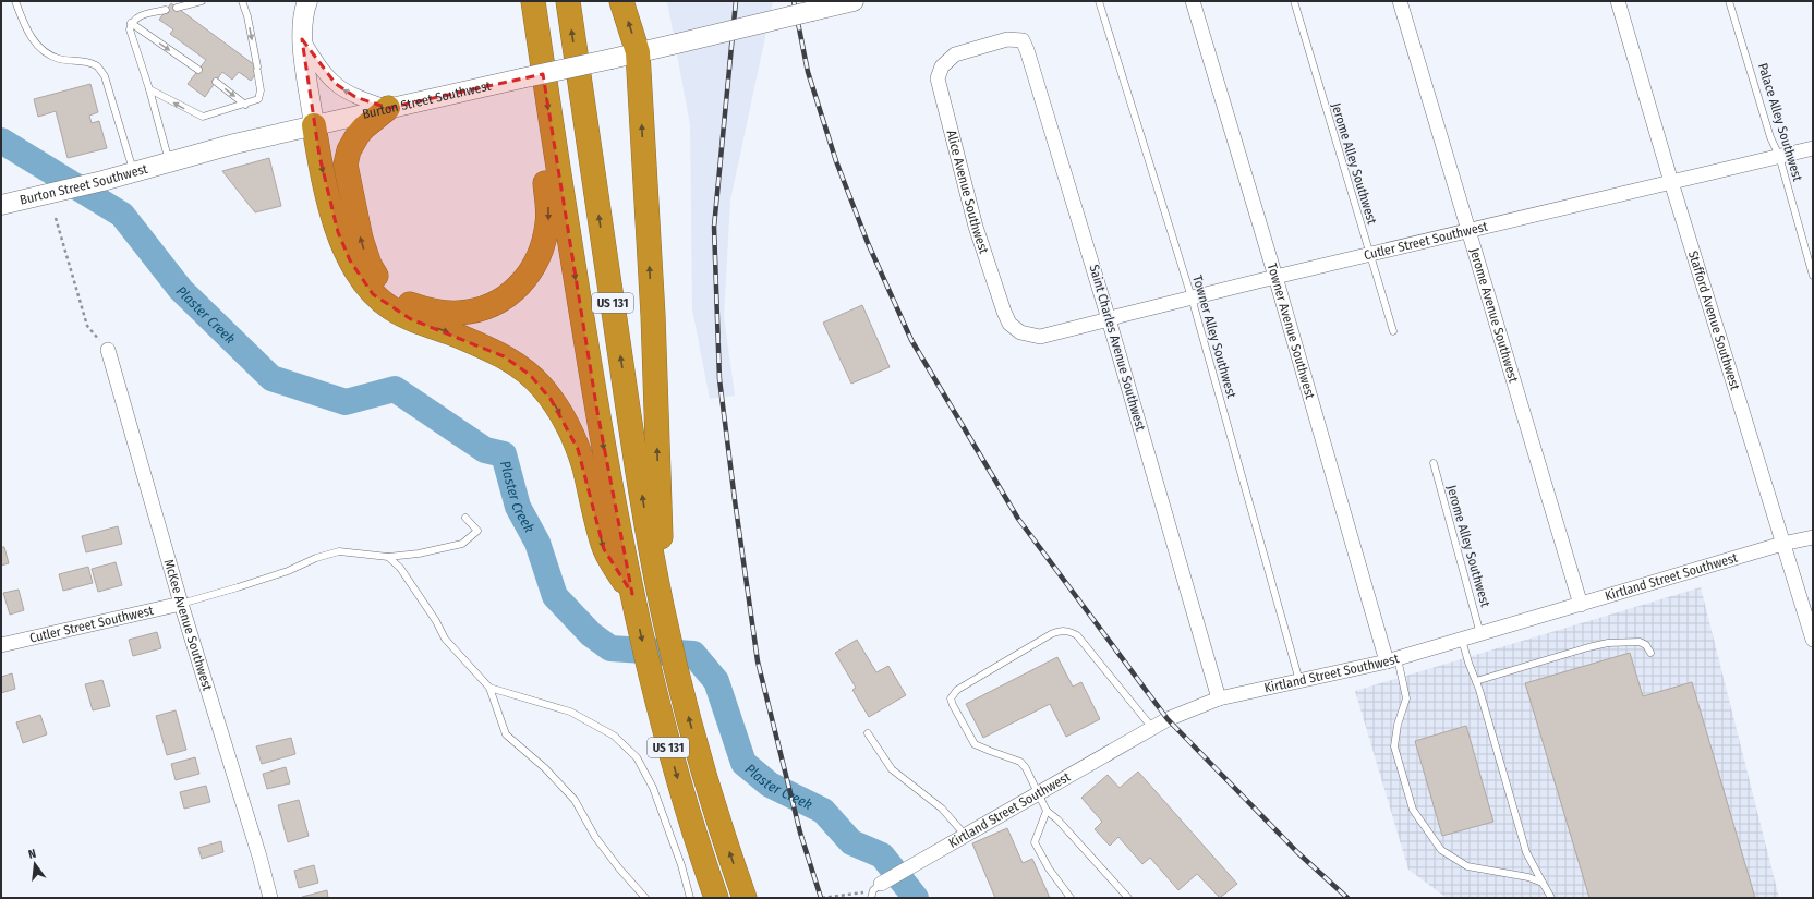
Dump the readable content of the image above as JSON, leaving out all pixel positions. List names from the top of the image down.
{
  "streets": {
    "highway": ["US 131"],
    "main road": ["Burton Street Southwest"],
    "street": [
      "Alice Avenue Southwest",
      "Cutler Street Southwest",
      "Jerome Avenue Southwest",
      "Stafford Avenue Southwest",
      "Towner Avenue Southwest",
      "Saint Charles Avenue Southwest",
      "Kirtland Street Southwest",
      "McKee Avenue Southwest"
    ],
    "lane": ["Palace Alley Southwest", "Jerome Alley Southwest", "Towner Alley Southwest"]
  },
  "crossings": [
    ["Palace Alley Southwest", "Cutler Street Southwest"],
    ["Jerome Alley Southwest", "Cutler Street Southwest"],
    ["Jerome Alley Southwest", "Kirtland Street Southwest"],
    ["Alice Avenue Southwest", "Cutler Street Southwest"],
    ["Alice Avenue Southwest", "Saint Charles Avenue Southwest"],
    ["Cutler Street Southwest", "Jerome Avenue Southwest"],
    ["Cutler Street Southwest", "Stafford Avenue Southwest"],
    ["Cutler Street Southwest", "Towner Avenue Southwest"],
    ["Cutler Street Southwest", "Towner Alley Southwest"],
    ["Cutler Street Southwest", "Saint Charles Avenue Southwest"],
    ["Cutler Street Southwest", "McKee Avenue Southwest"],
    ["Jerome Avenue Southwest", "Kirtland Street Southwest"],
    ["Stafford Avenue Southwest", "Kirtland Street Southwest"],
    ["Towner Avenue Southwest", "Kirtland Street Southwest"],
    ["Towner Alley Southwest", "Kirtland Street Southwest"],
    ["Saint Charles Avenue Southwest", "Kirtland Street Southwest"]
  ],
  "water": ["Plaster Creek"],
  "north": "top"
}
